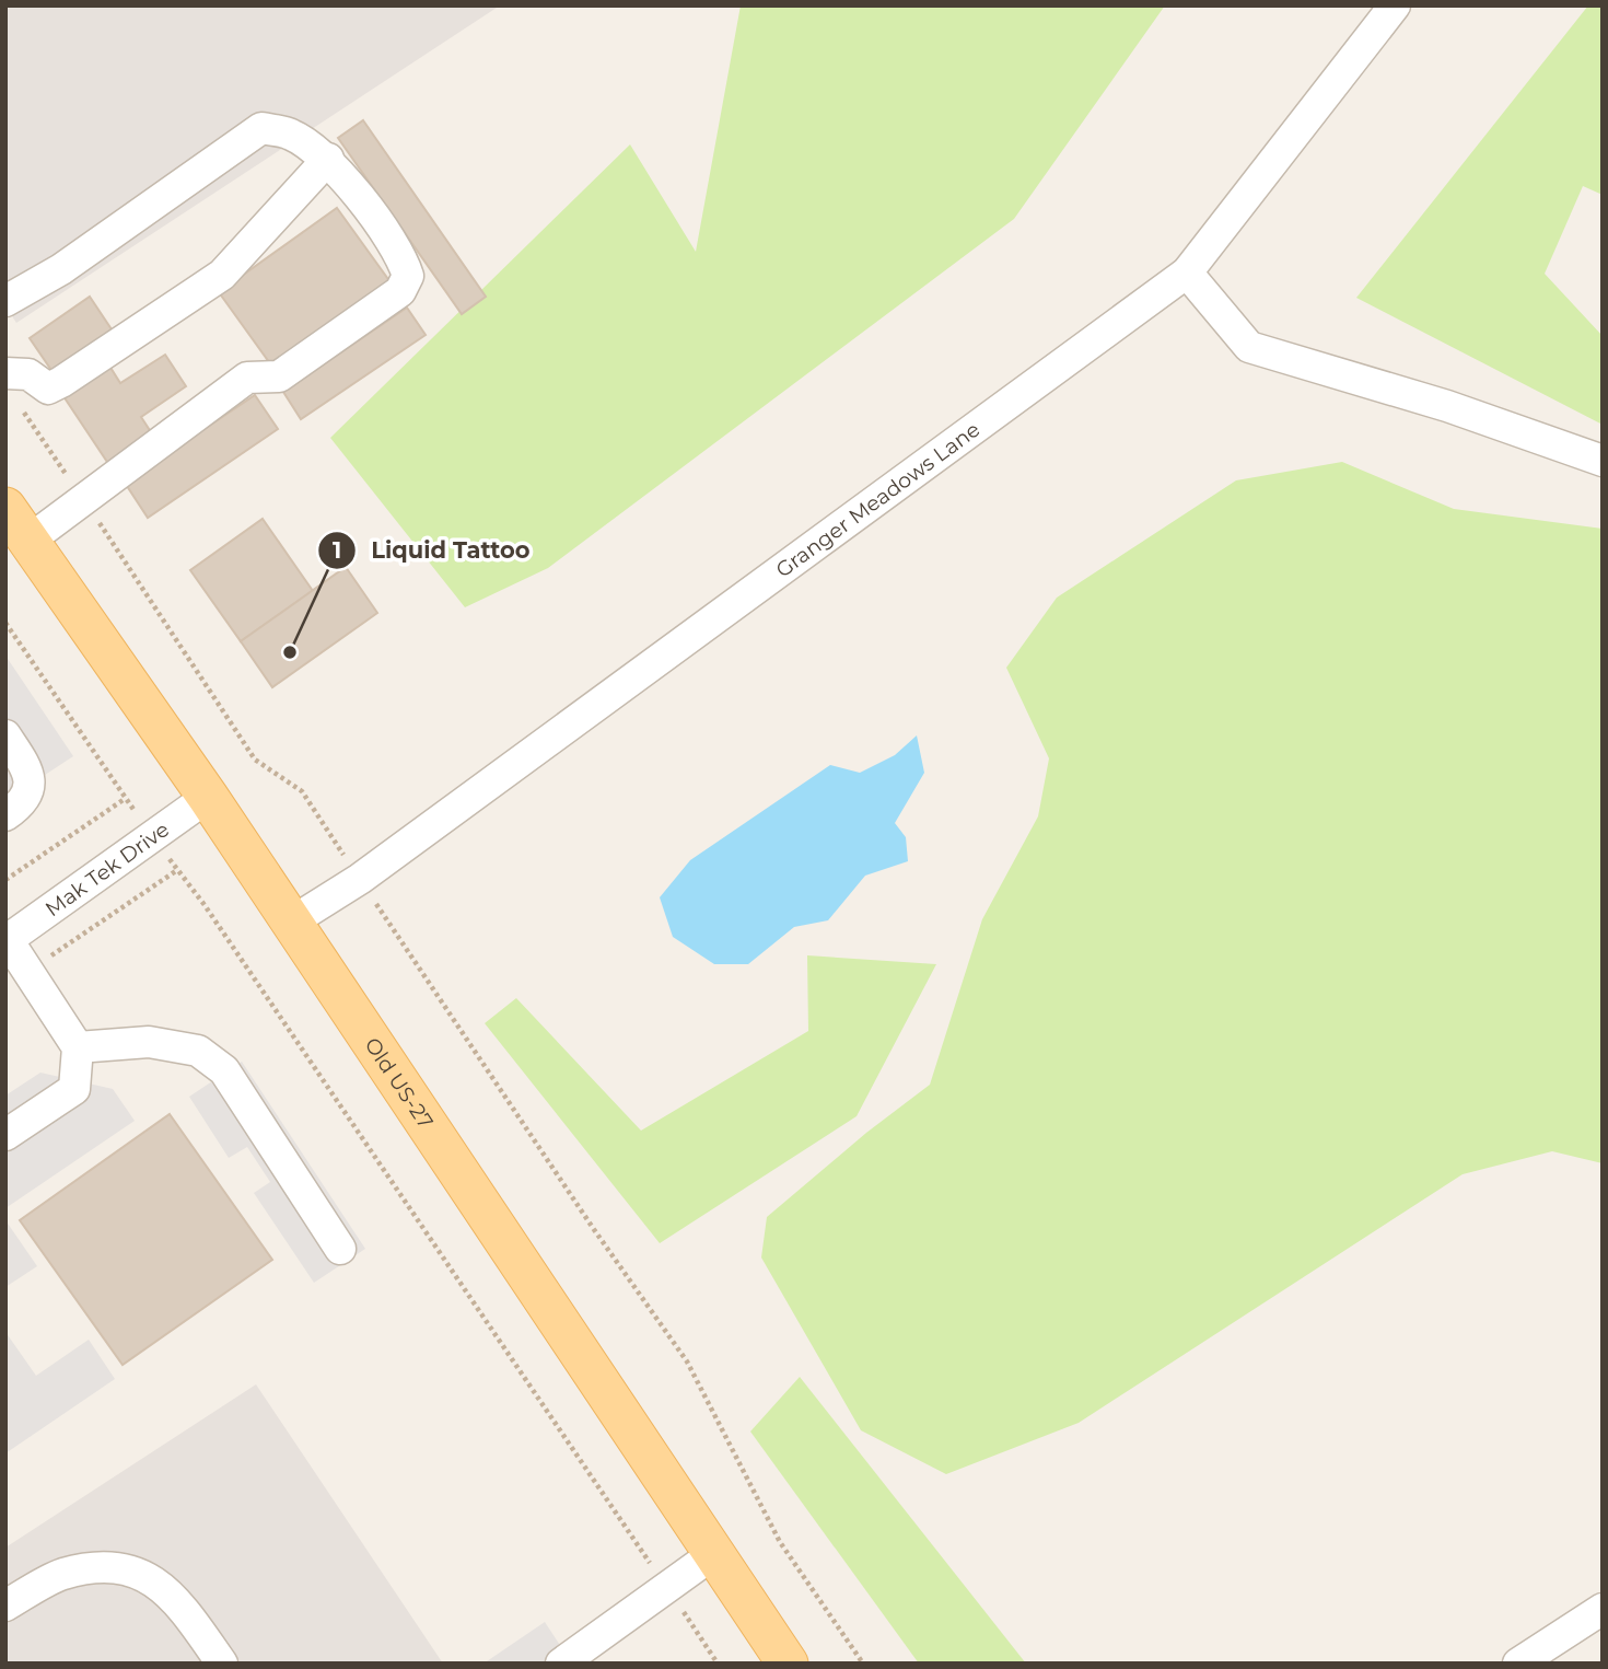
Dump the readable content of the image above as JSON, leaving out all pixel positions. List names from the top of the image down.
{
  "streets": {
    "main road": ["Old US-27"],
    "street": ["Granger Meadows Lane", "Mak Tek Drive"]
  },
  "crossings": [
    ["Granger Meadows Lane", "Old US-27"],
    ["Mak Tek Drive", "Old US-27"]
  ],
  "places": ["Liquid Tattoo"]
}
